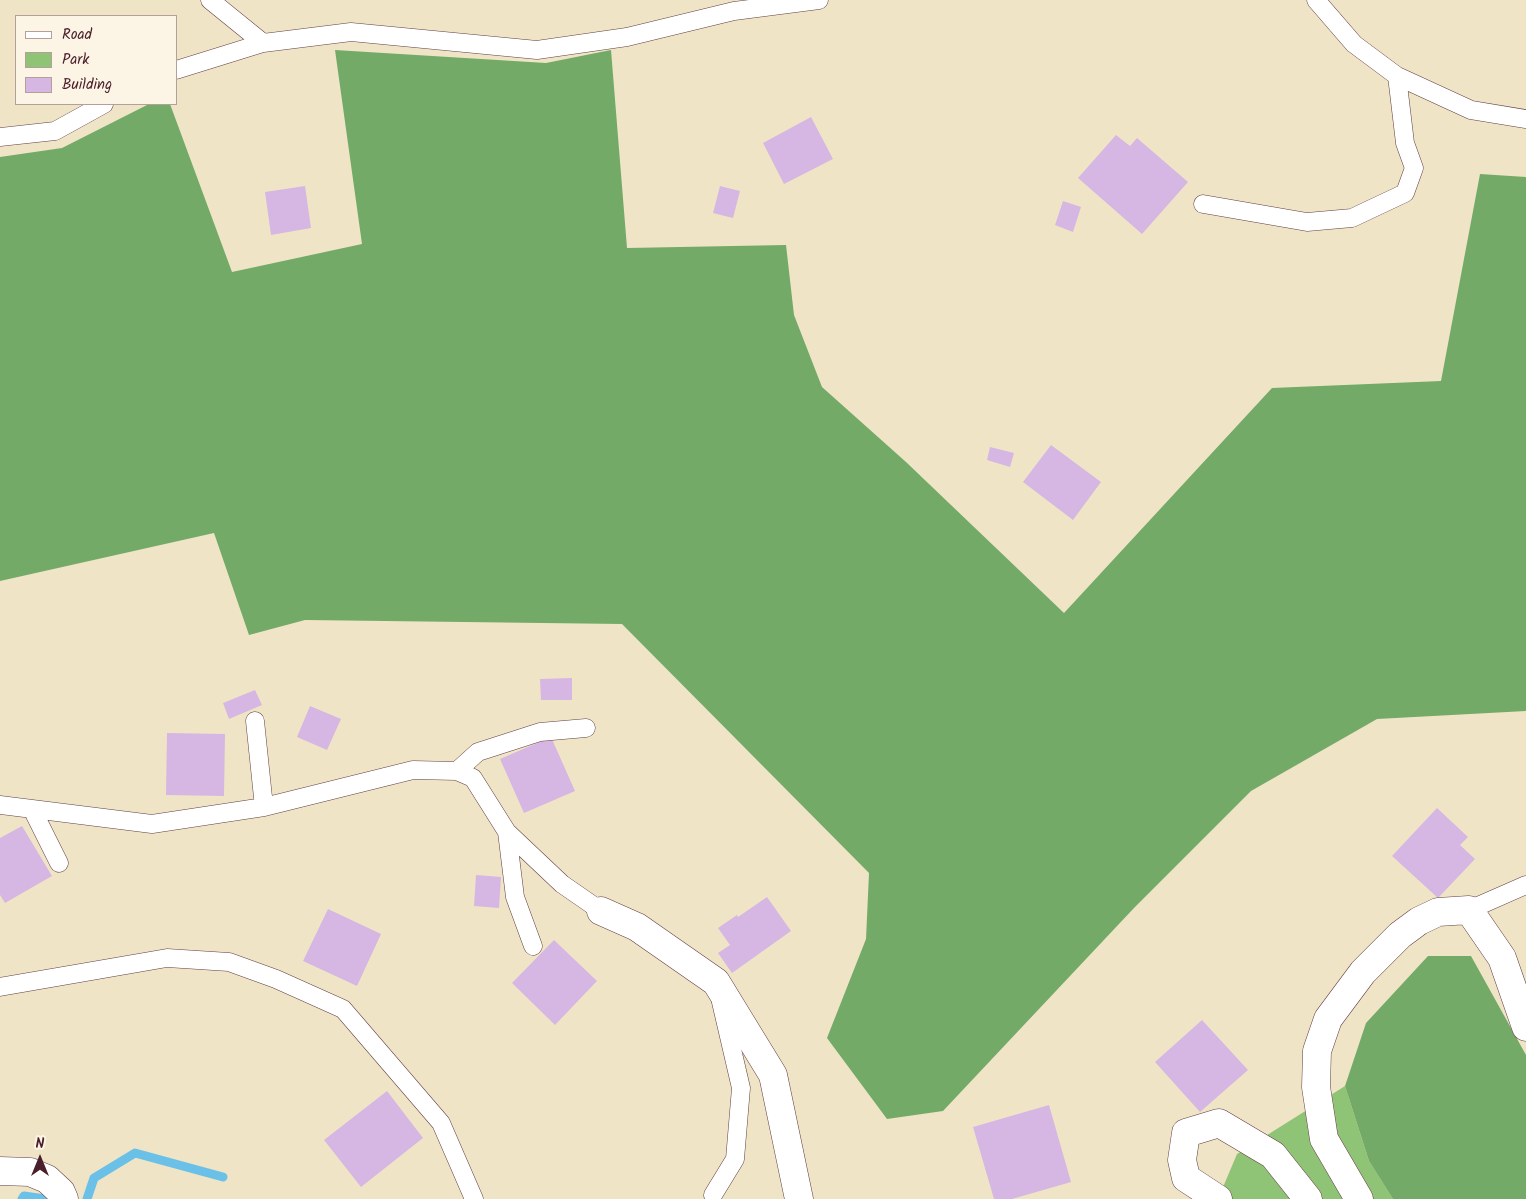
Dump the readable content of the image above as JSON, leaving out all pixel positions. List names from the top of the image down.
{
  "legend": ["Road", "Park", "Building"],
  "north": "top"
}
